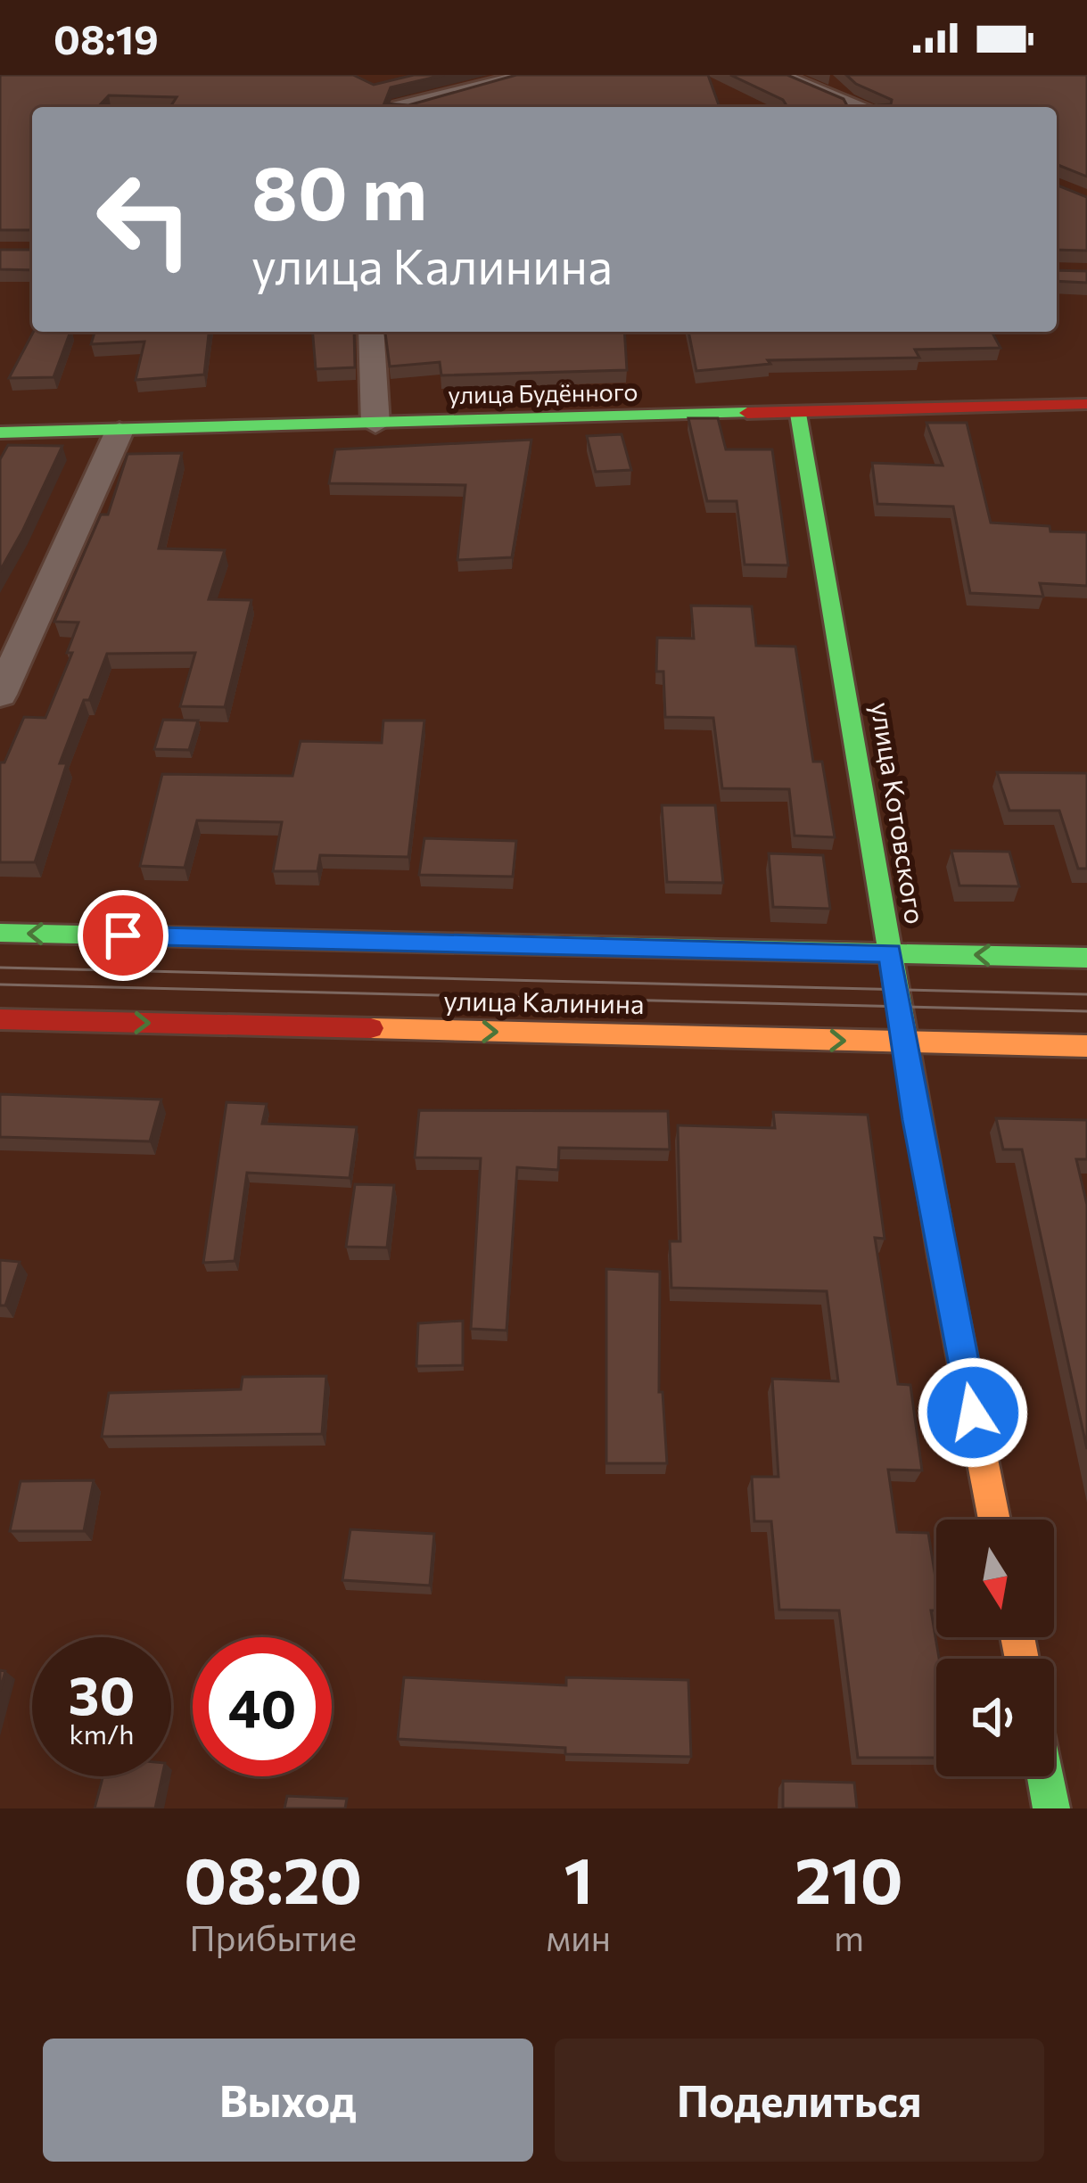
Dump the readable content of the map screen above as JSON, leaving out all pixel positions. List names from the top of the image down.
{
  "streets": {
    "street": ["улица Будённого", "улица Котовского", "улица Калинина"]
  },
  "crossings": [
    ["улица Будённого", "улица Котовского"],
    ["улица Котовского", "улица Калинина"]
  ],
  "north": "bottom",
  "page": {
    "status": "08:19",
    "turn": ["80 m", "улица Калинина"],
    "speed": "30 km/h",
    "limit": "40",
    "eta": [
      "08:20",
      "Прибытие",
      "1",
      "мин",
      "210",
      "m"
    ],
    "buttons": ["Выход", "Поделиться"]
  }
}
